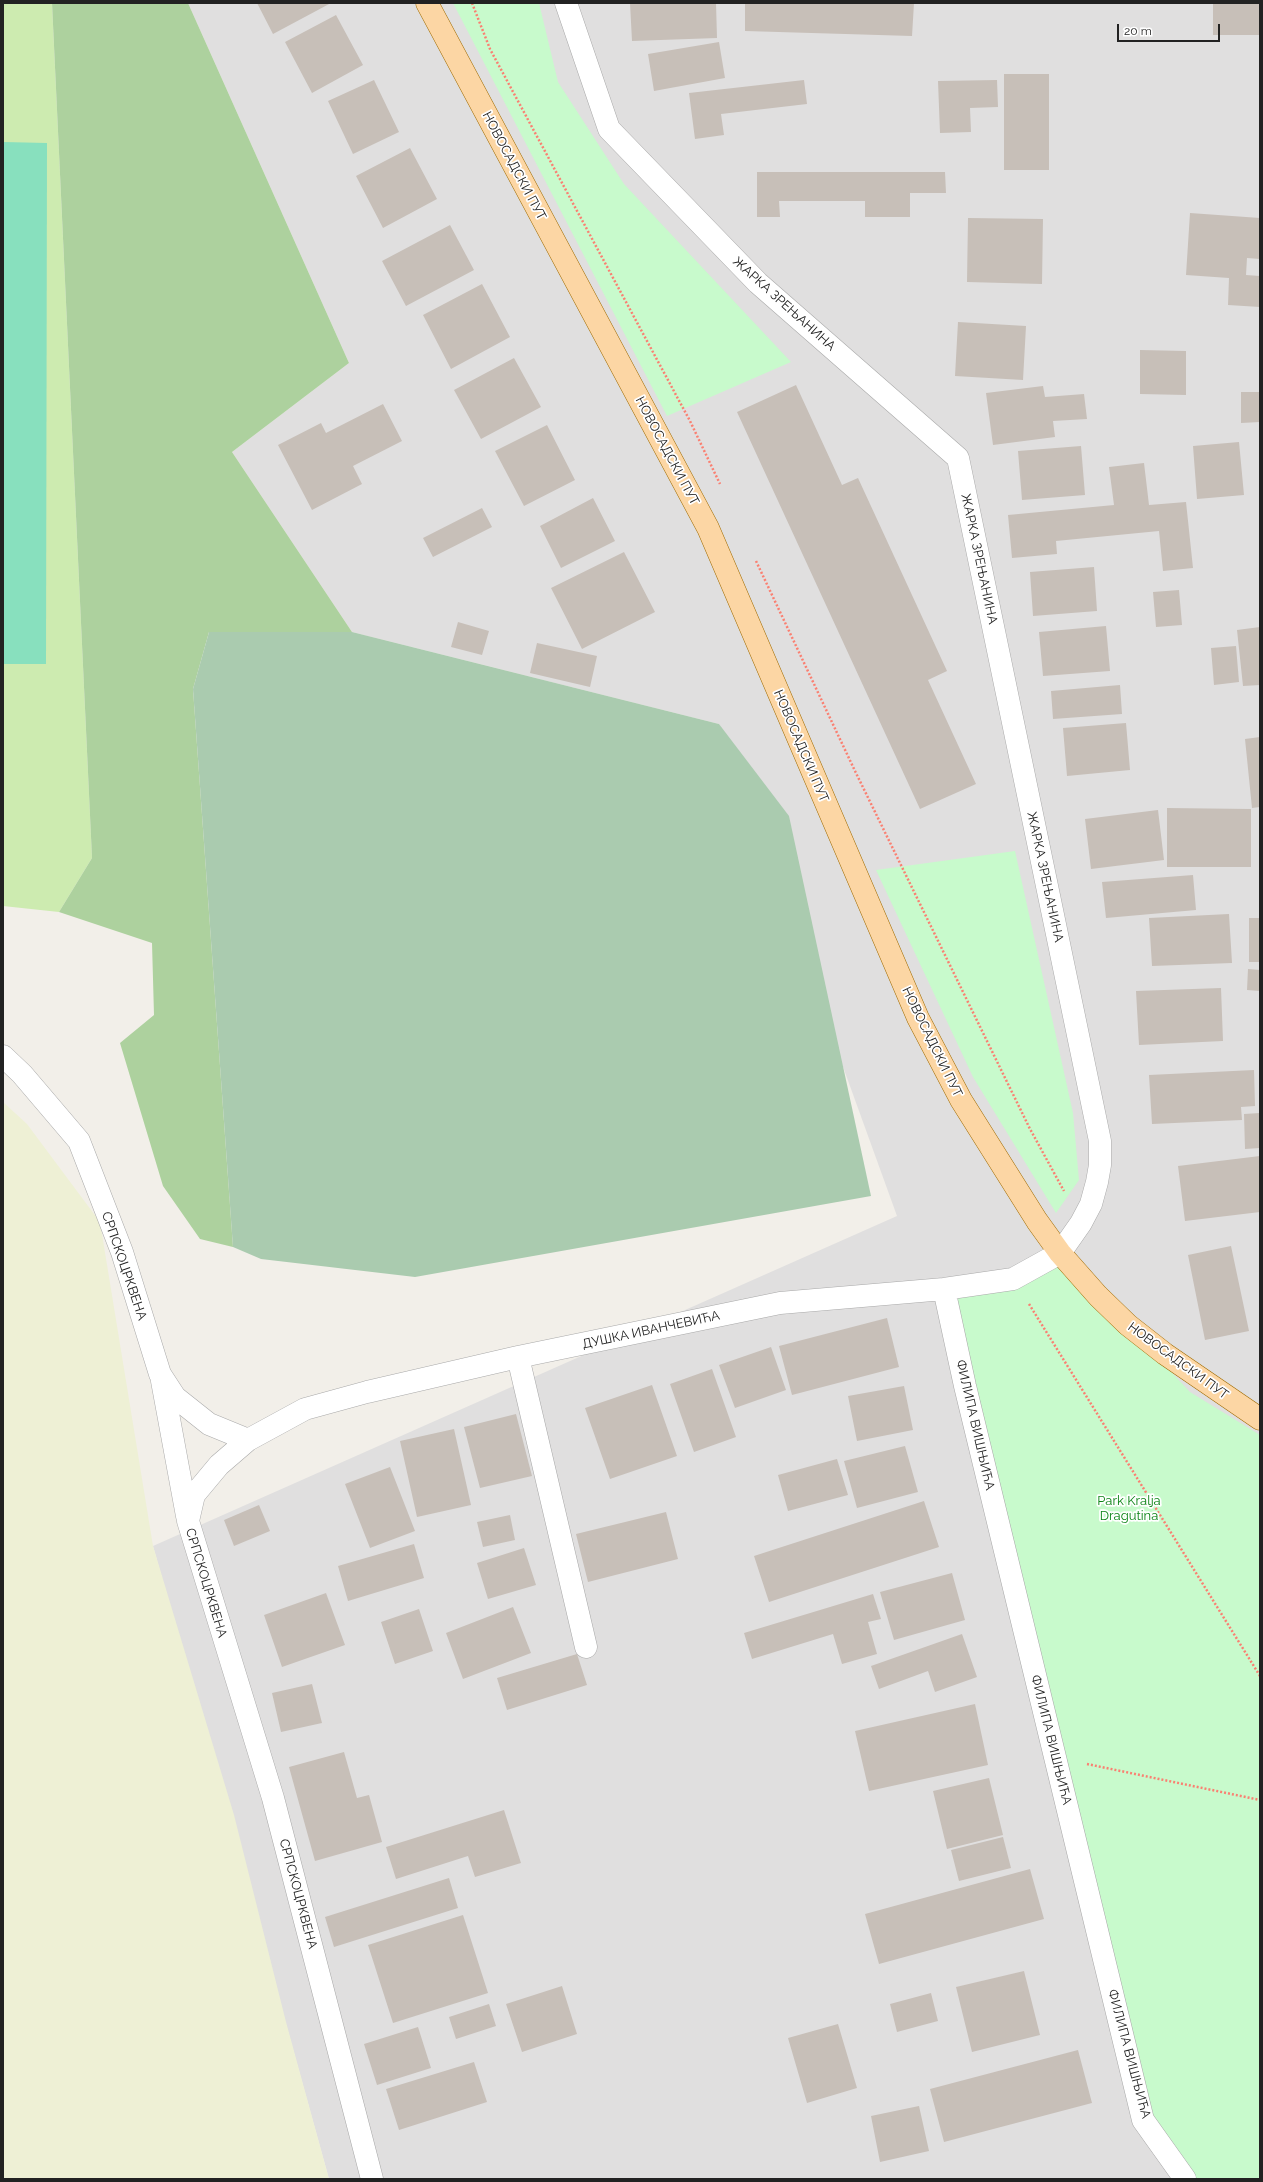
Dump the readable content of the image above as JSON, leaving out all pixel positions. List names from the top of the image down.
{
  "streets": {
    "main road": ["НОВОСАДСКИ ПУТ"],
    "street": [
      "ЖАРКА ЗРЕЊАНИНА",
      "СРПСКОЦРКВЕНА",
      "ДУШКА ИВАНЧЕВИЋА",
      "ФИЛИПА ВИШЊИЋА"
    ]
  },
  "crossings": [
    ["НОВОСАДСКИ ПУТ", "ЖАРКА ЗРЕЊАНИНА"],
    ["НОВОСАДСКИ ПУТ", "ДУШКА ИВАНЧЕВИЋА"],
    ["ЖАРКА ЗРЕЊАНИНА", "ДУШКА ИВАНЧЕВИЋА"],
    ["СРПСКОЦРКВЕНА", "ДУШКА ИВАНЧЕВИЋА"],
    ["ДУШКА ИВАНЧЕВИЋА", "ФИЛИПА ВИШЊИЋА"]
  ],
  "parks": ["Park Kralja Dragutina"],
  "scale_bar": "20 m"
}
